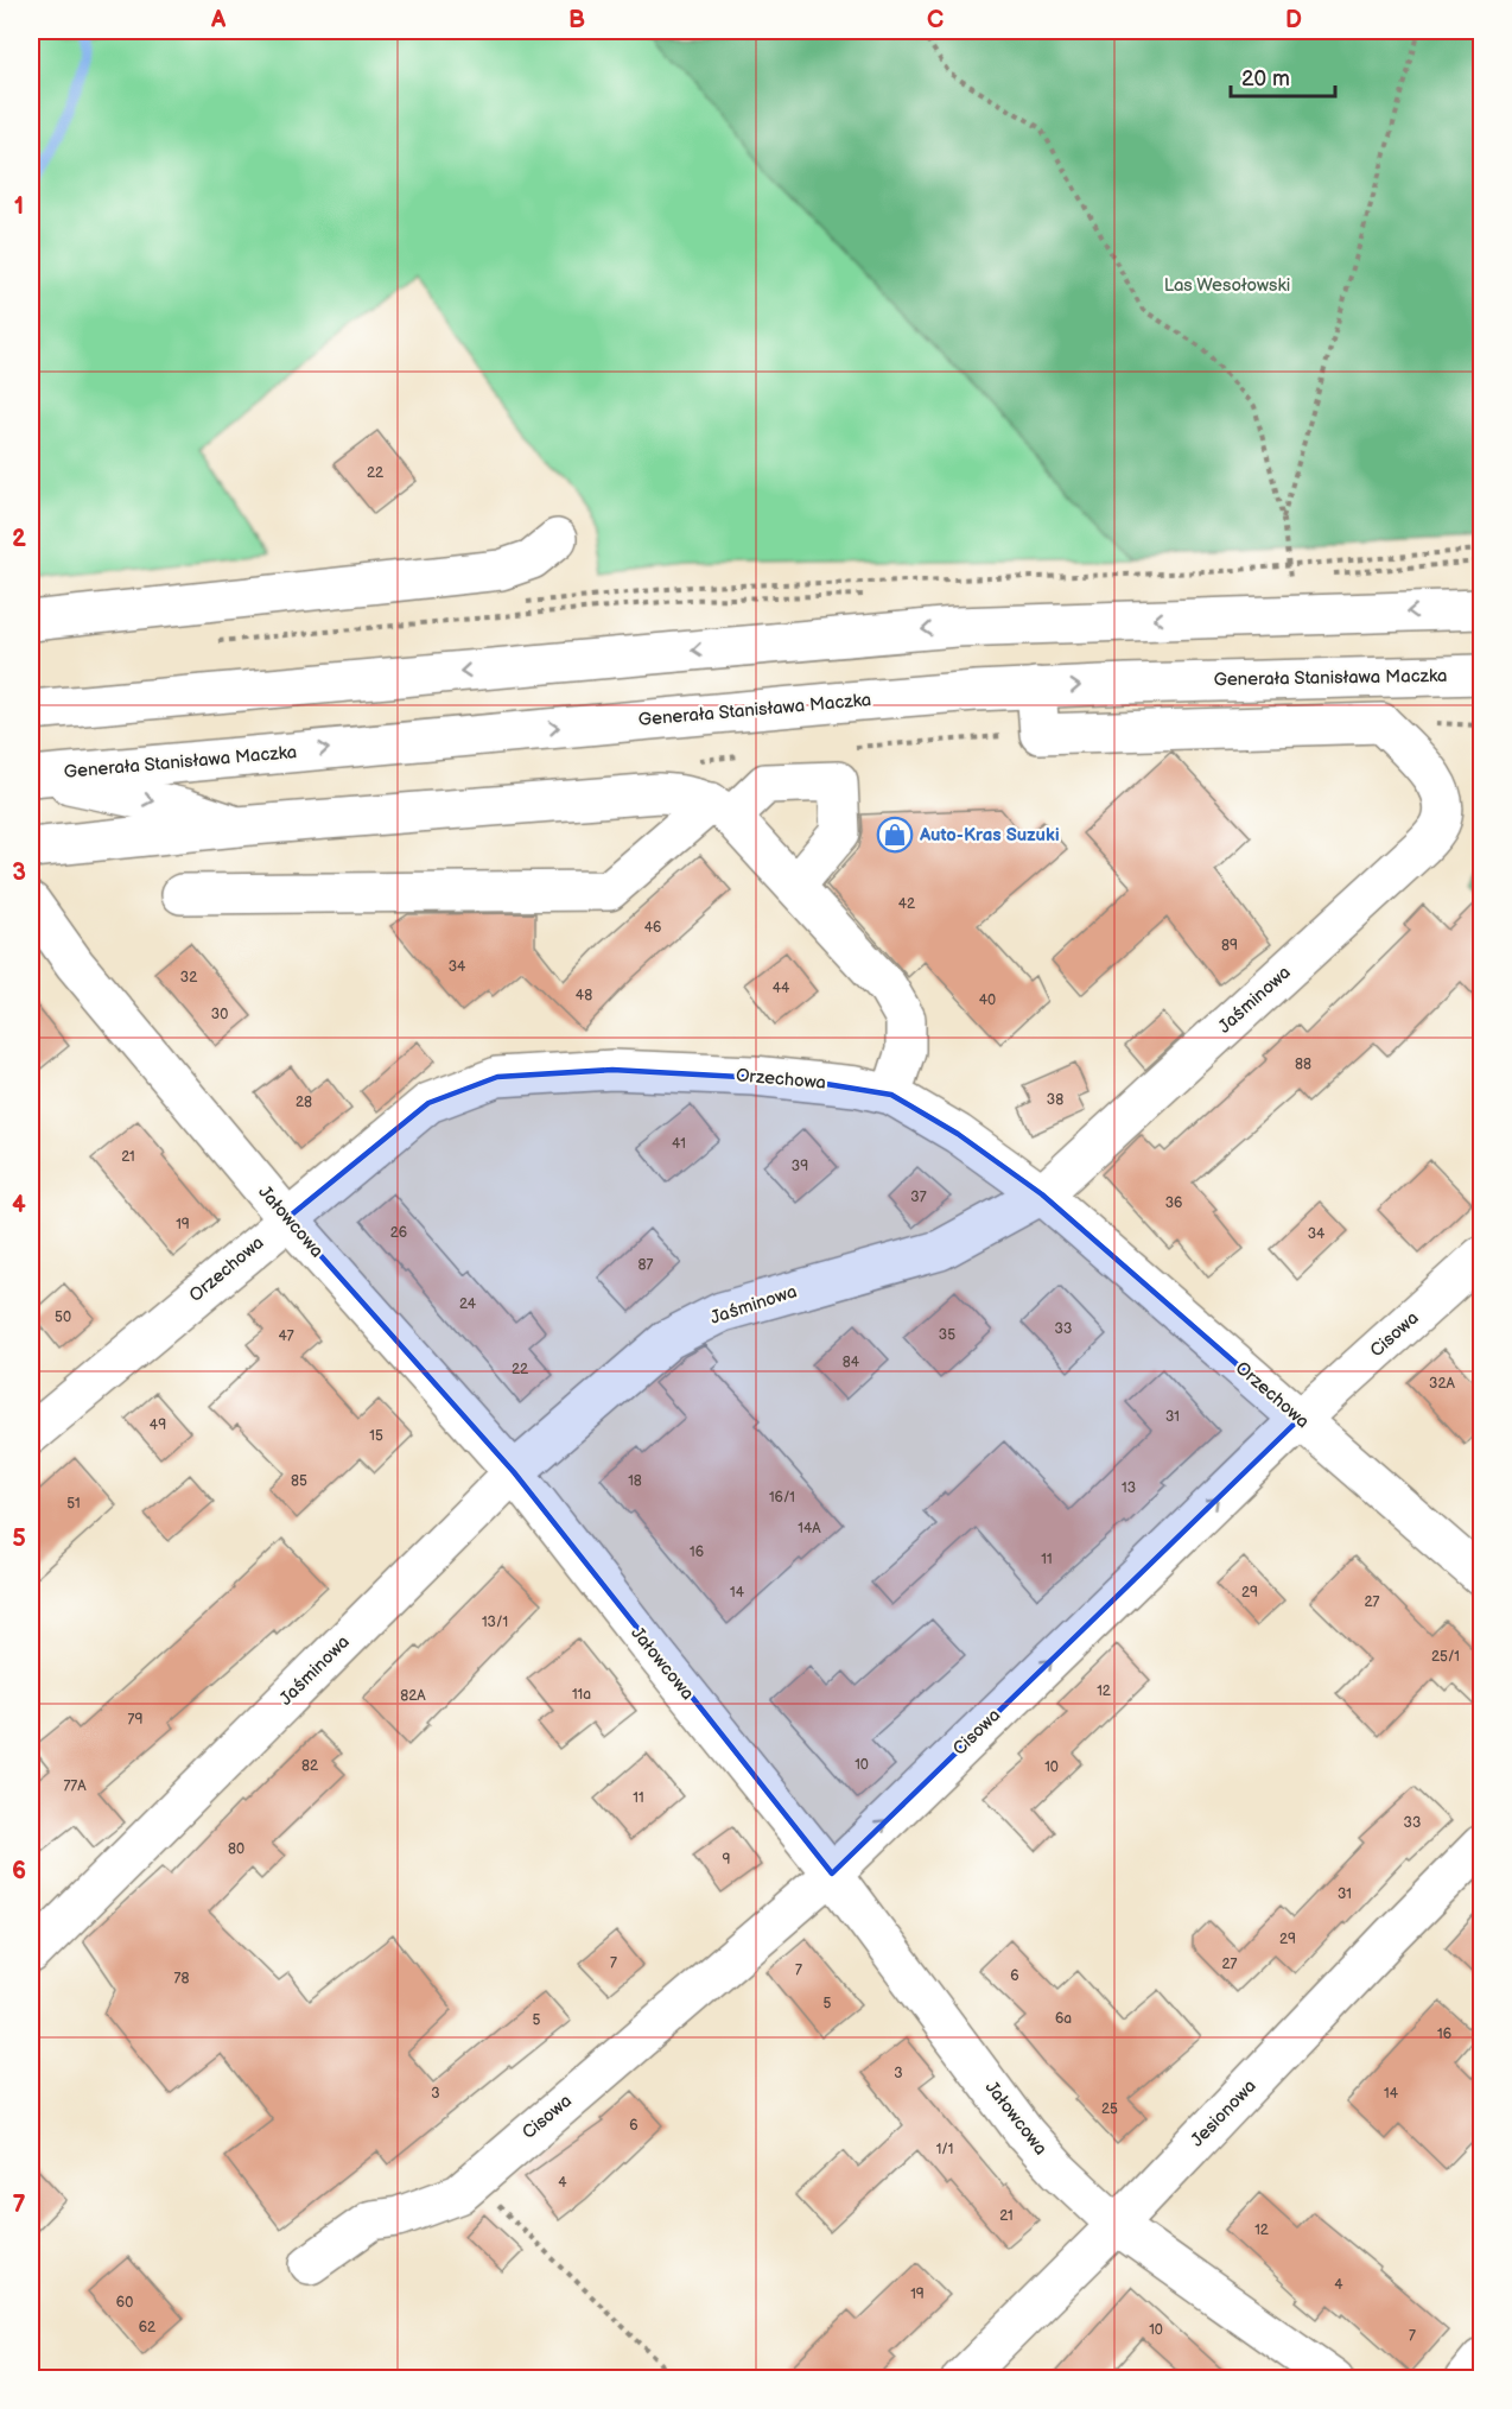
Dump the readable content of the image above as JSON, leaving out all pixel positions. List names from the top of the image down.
{
  "streets": {
    "main road": [
      "Generała Stanisława Maczka",
      "Jaśminowa",
      "Orzechowa",
      "Jałowcowa",
      "Cisowa",
      "Jesionowa"
    ]
  },
  "crossings": [
    ["Generała Stanisława Maczka", "Jaśminowa"],
    ["Jaśminowa", "Orzechowa"],
    ["Jaśminowa", "Jałowcowa"],
    ["Orzechowa", "Jałowcowa"],
    ["Orzechowa", "Cisowa"],
    ["Jałowcowa", "Cisowa"],
    ["Jałowcowa", "Jesionowa"]
  ],
  "one_way": ["Cisowa"],
  "parks": ["Las Wesołowski"],
  "places": {
    "shop": ["Auto-Kras Suzuki"]
  },
  "house_numbers": [
    "22",
    "42",
    "46",
    "89",
    "34",
    "32",
    "44",
    "48",
    "40",
    "30",
    "88",
    "38",
    "28",
    "41",
    "21",
    "39",
    "37",
    "36",
    "19",
    "26",
    "34",
    "87",
    "24",
    "50",
    "33",
    "35",
    "47",
    "84",
    "22",
    "32A",
    "31",
    "49",
    "15",
    "85",
    "18",
    "13",
    "16/1",
    "51",
    "14A",
    "16",
    "11",
    "14",
    "29",
    "27",
    "13/1",
    "25/1",
    "12",
    "11a",
    "82A",
    "79",
    "10",
    "82",
    "10",
    "77A",
    "11",
    "33",
    "80",
    "9",
    "31",
    "29",
    "7",
    "27",
    "7",
    "6",
    "78",
    "5",
    "6a",
    "5",
    "16",
    "3",
    "3",
    "14",
    "25",
    "6",
    "1/1",
    "4",
    "21",
    "12",
    "4",
    "19",
    "60",
    "62",
    "10",
    "7"
  ],
  "scale_bar": "20 m",
  "grid": {
    "columns": [
      "A",
      "B",
      "C",
      "D"
    ],
    "rows": [
      "1",
      "2",
      "3",
      "4",
      "5",
      "6",
      "7"
    ]
  }
}
